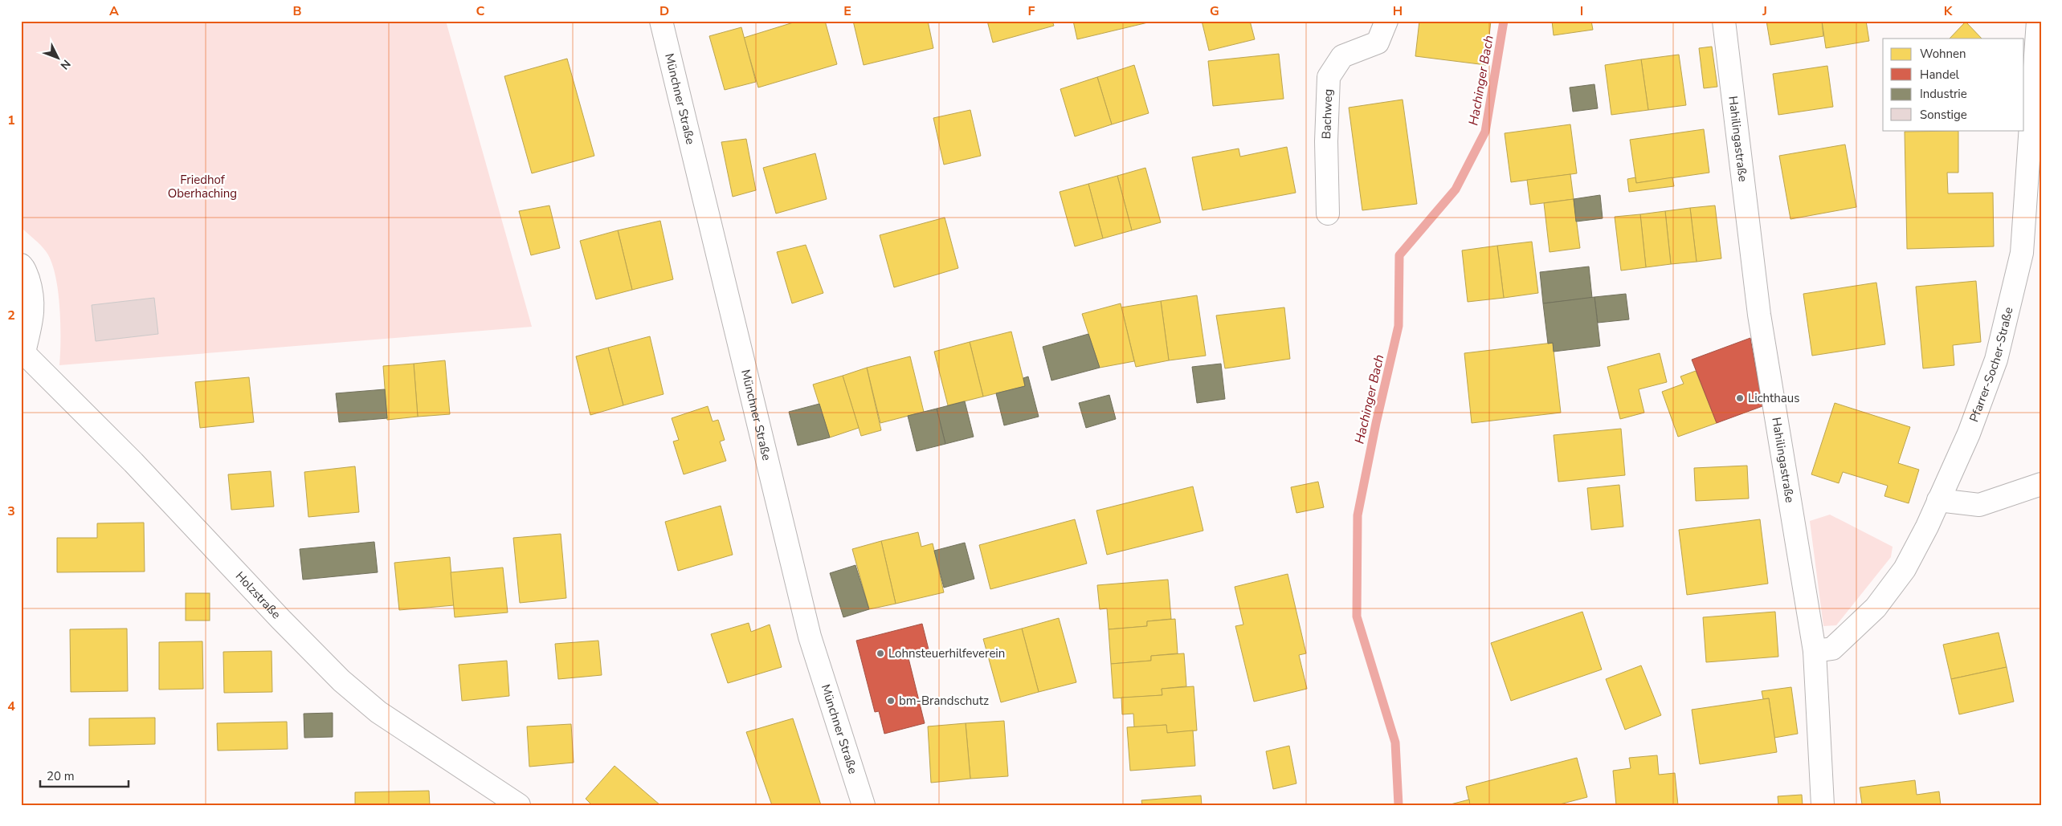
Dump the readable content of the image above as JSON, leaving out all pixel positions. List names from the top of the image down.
{
  "streets": {
    "street": [
      "Münchner Straße",
      "Bachweg",
      "Hahilingastraße",
      "Pfarrer-Socher-Straße",
      "Holzstraße"
    ]
  },
  "crossings": [
    ["Hahilingastraße", "Pfarrer-Socher-Straße"]
  ],
  "water": ["Hachinger Bach"],
  "parks": ["Friedhof Oberhaching"],
  "places": ["Lichthaus", "Lohnsteuerhilfeverein", "bm-Brandschutz"],
  "legend": [
    "Wohnen",
    "Handel",
    "Industrie",
    "Sonstige"
  ],
  "scale_bar": "20 m",
  "north": "bottom right",
  "grid": {
    "columns": [
      "A",
      "B",
      "C",
      "D",
      "E",
      "F",
      "G",
      "H",
      "I",
      "J",
      "K"
    ],
    "rows": [
      "1",
      "2",
      "3",
      "4"
    ]
  }
}
